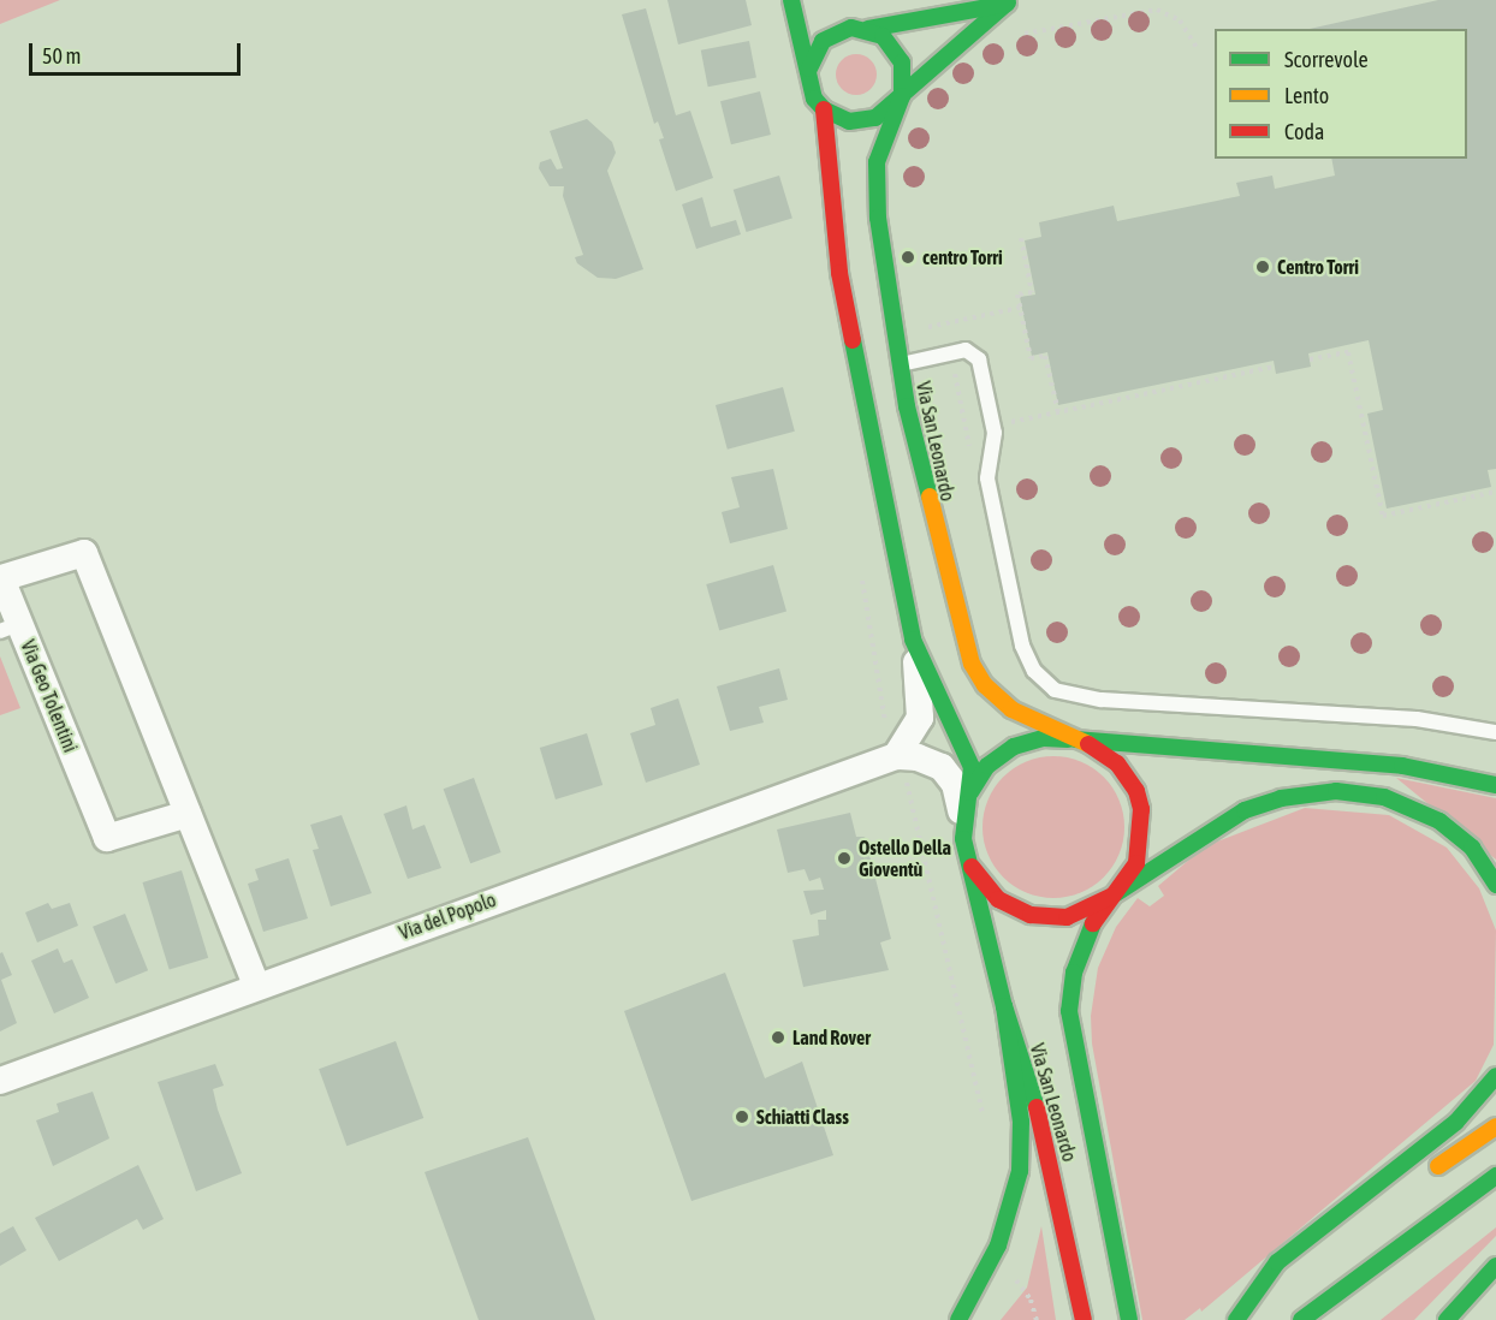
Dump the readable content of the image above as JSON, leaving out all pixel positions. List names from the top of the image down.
{
  "streets": {
    "main road": ["Via San Leonardo"],
    "street": ["Via Geo Tolentini", "Via del Popolo"]
  },
  "crossings": [
    ["Via Geo Tolentini", "Via del Popolo"]
  ],
  "places": [
    "centro Torri",
    "Centro Torri",
    "Ostello Della Gioventù",
    "Land Rover",
    "Schiatti Class"
  ],
  "legend": ["Scorrevole", "Lento", "Coda"],
  "scale_bar": "50 m"
}
